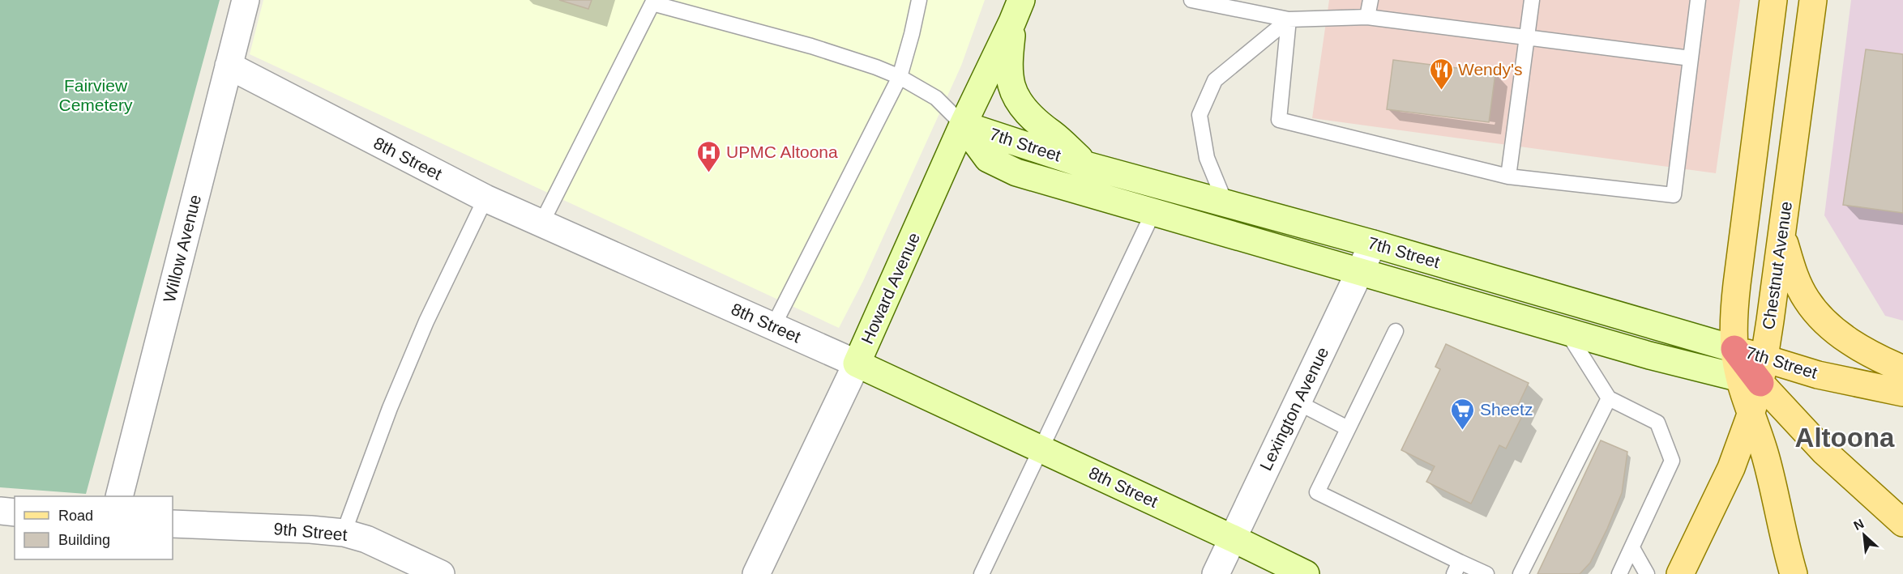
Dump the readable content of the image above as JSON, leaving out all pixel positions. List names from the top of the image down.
{
  "streets": {
    "main road": [
      "7th Street",
      "8th Street",
      "Chestnut Avenue",
      "Howard Avenue"
    ],
    "street": ["Willow Avenue", "Lexington Avenue", "9th Street"]
  },
  "crossings": [
    ["7th Street", "Chestnut Avenue"],
    ["7th Street", "Howard Avenue"],
    ["7th Street", "Lexington Avenue"],
    ["8th Street", "Willow Avenue"],
    ["8th Street", "Howard Avenue"],
    ["8th Street", "Lexington Avenue"]
  ],
  "districts": ["Altoona"],
  "parks": ["Fairview Cemetery"],
  "places": {
    "restaurant": ["Wendy's"],
    "hospital": ["UPMC Altoona"],
    "supermarket": ["Sheetz"]
  },
  "legend": ["Road", "Building"],
  "north": "top left"
}
